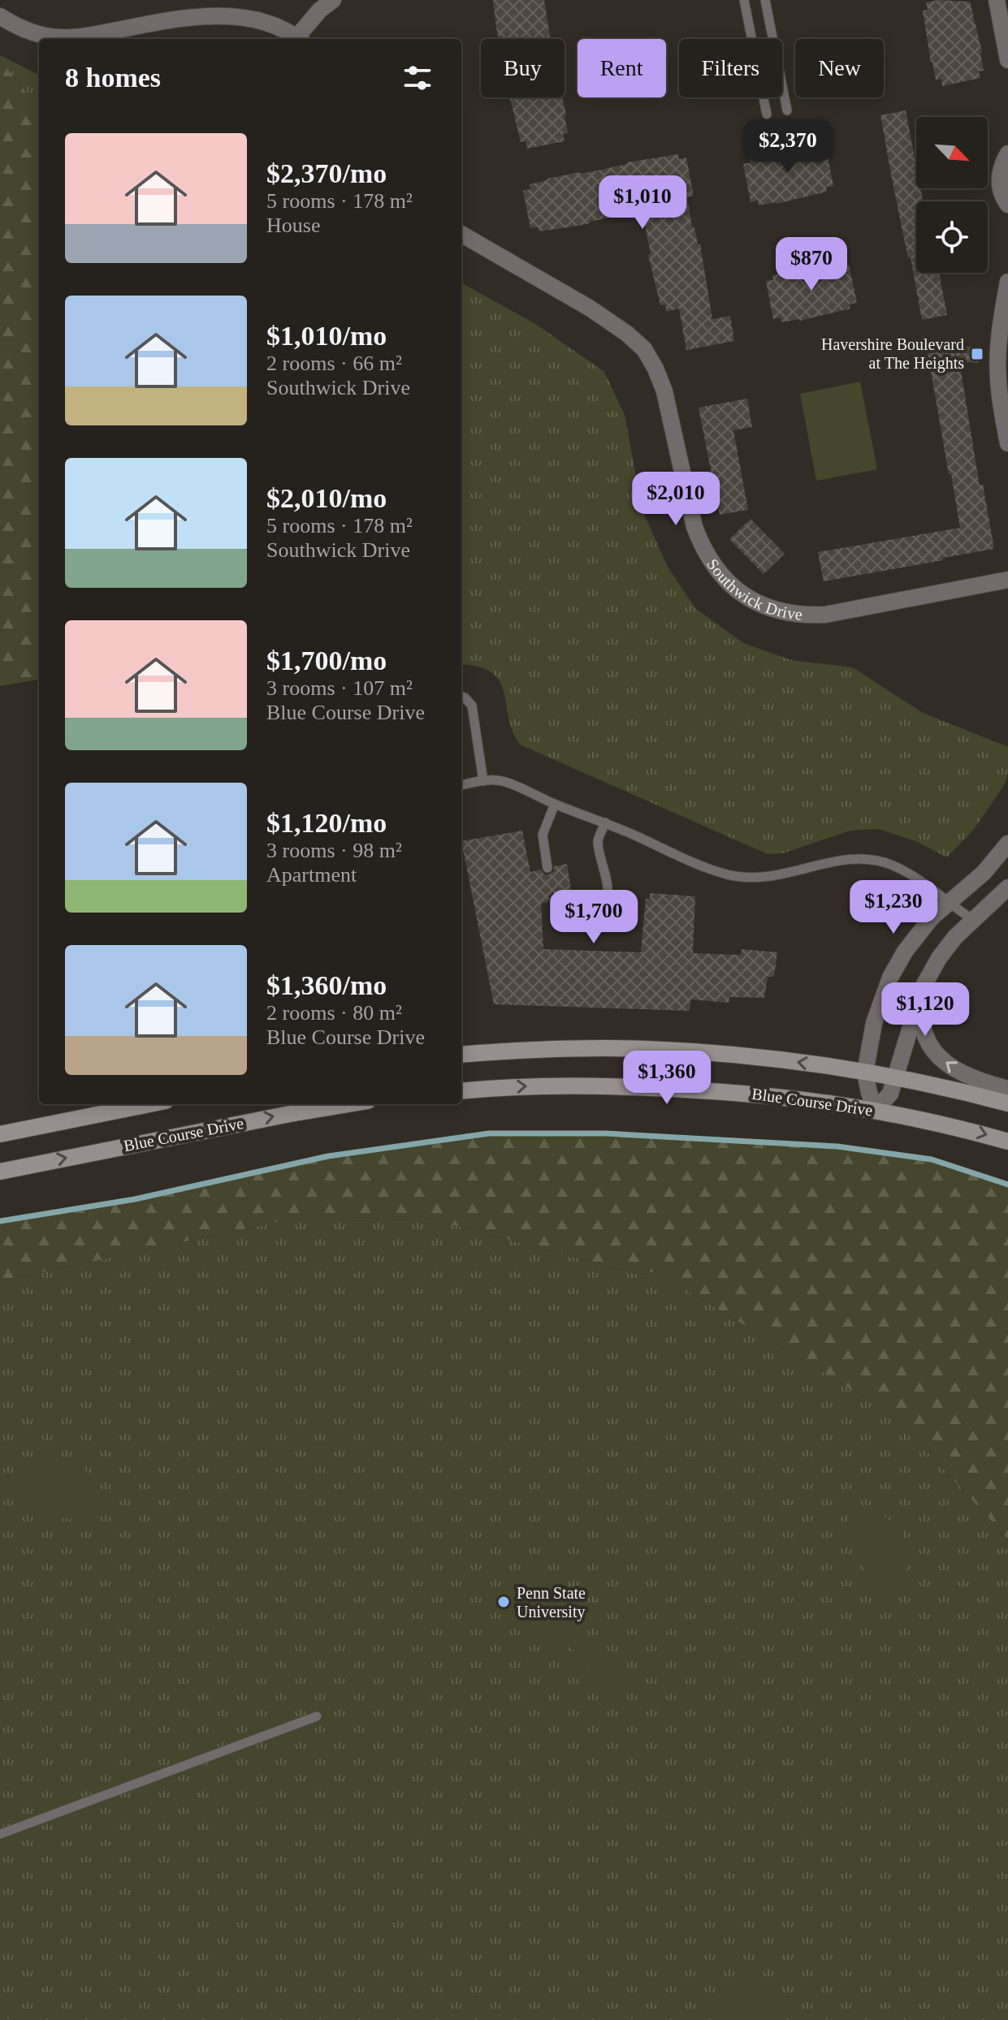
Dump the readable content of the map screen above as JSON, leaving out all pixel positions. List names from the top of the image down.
{
  "streets": {
    "main road": ["Blue Course Drive"],
    "street": ["Southwick Drive"]
  },
  "places": {
    "transit": ["Havershire Boulevard at The Heights"],
    "other": ["Penn State University"]
  },
  "north": "bottom right",
  "page": {
    "chip": [
      "Buy",
      "Rent",
      "Filters",
      "New"
    ],
    "heading": "8 homes",
    "list": [
      {
        "name": "$2,370/mo",
        "note": "5 rooms · 178 m² · House"
      },
      {
        "name": "$1,010/mo",
        "note": "2 rooms · 66 m² · Southwick Drive"
      },
      {
        "name": "$2,010/mo",
        "note": "5 rooms · 178 m² · Southwick Drive"
      },
      {
        "name": "$1,700/mo",
        "note": "3 rooms · 107 m² · Blue Course Drive"
      },
      {
        "name": "$1,120/mo",
        "note": "3 rooms · 98 m² · Apartment"
      },
      {
        "name": "$1,360/mo",
        "note": "2 rooms · 80 m² · Blue Course Drive"
      }
    ],
    "price": [
      "$2,370",
      "$1,010",
      "$870",
      "$2,010",
      "$1,230",
      "$1,700",
      "$1,120",
      "$1,360"
    ]
  }
}
